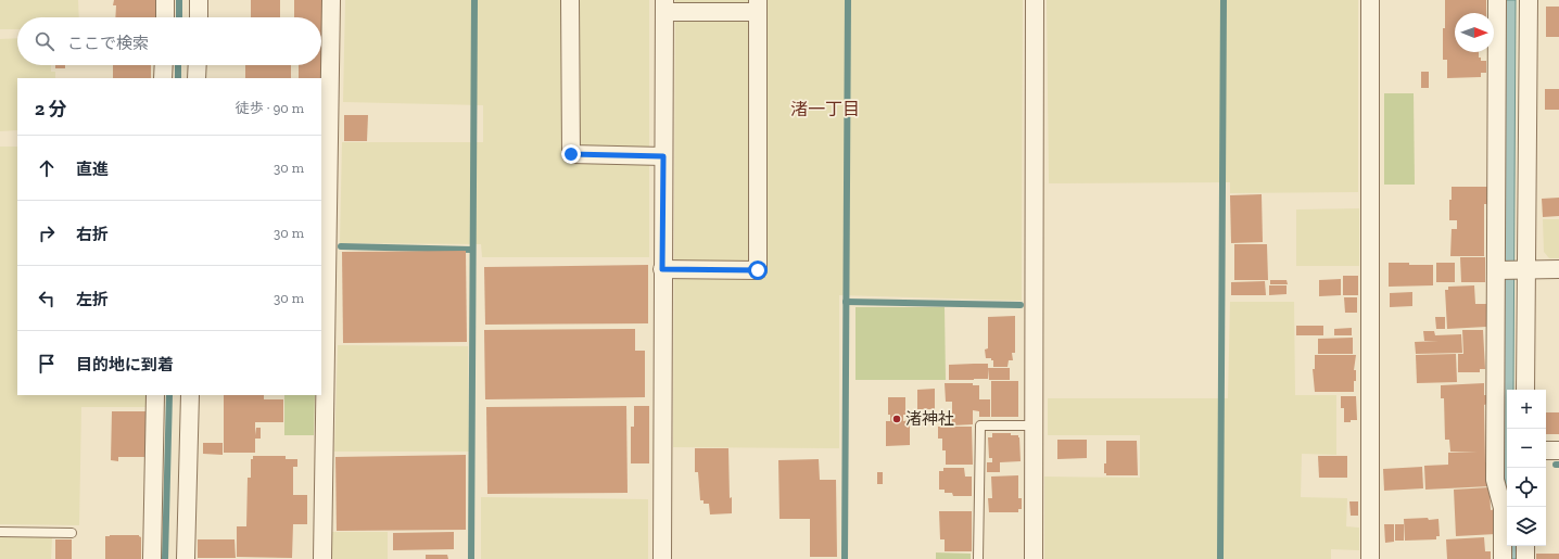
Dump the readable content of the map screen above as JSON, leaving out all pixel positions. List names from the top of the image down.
{
  "districts": ["渚一丁目"],
  "places": ["渚神社"],
  "north": "right",
  "page": {
    "search": "ここで検索",
    "heading": ["2 分", "徒歩 · 90 m"],
    "list": [
      ["直進", "30 m"],
      ["右折", "30 m"],
      ["左折", "30 m"],
      "目的地に到着"
    ],
    "map_buttons": ["+", "−"]
  }
}
